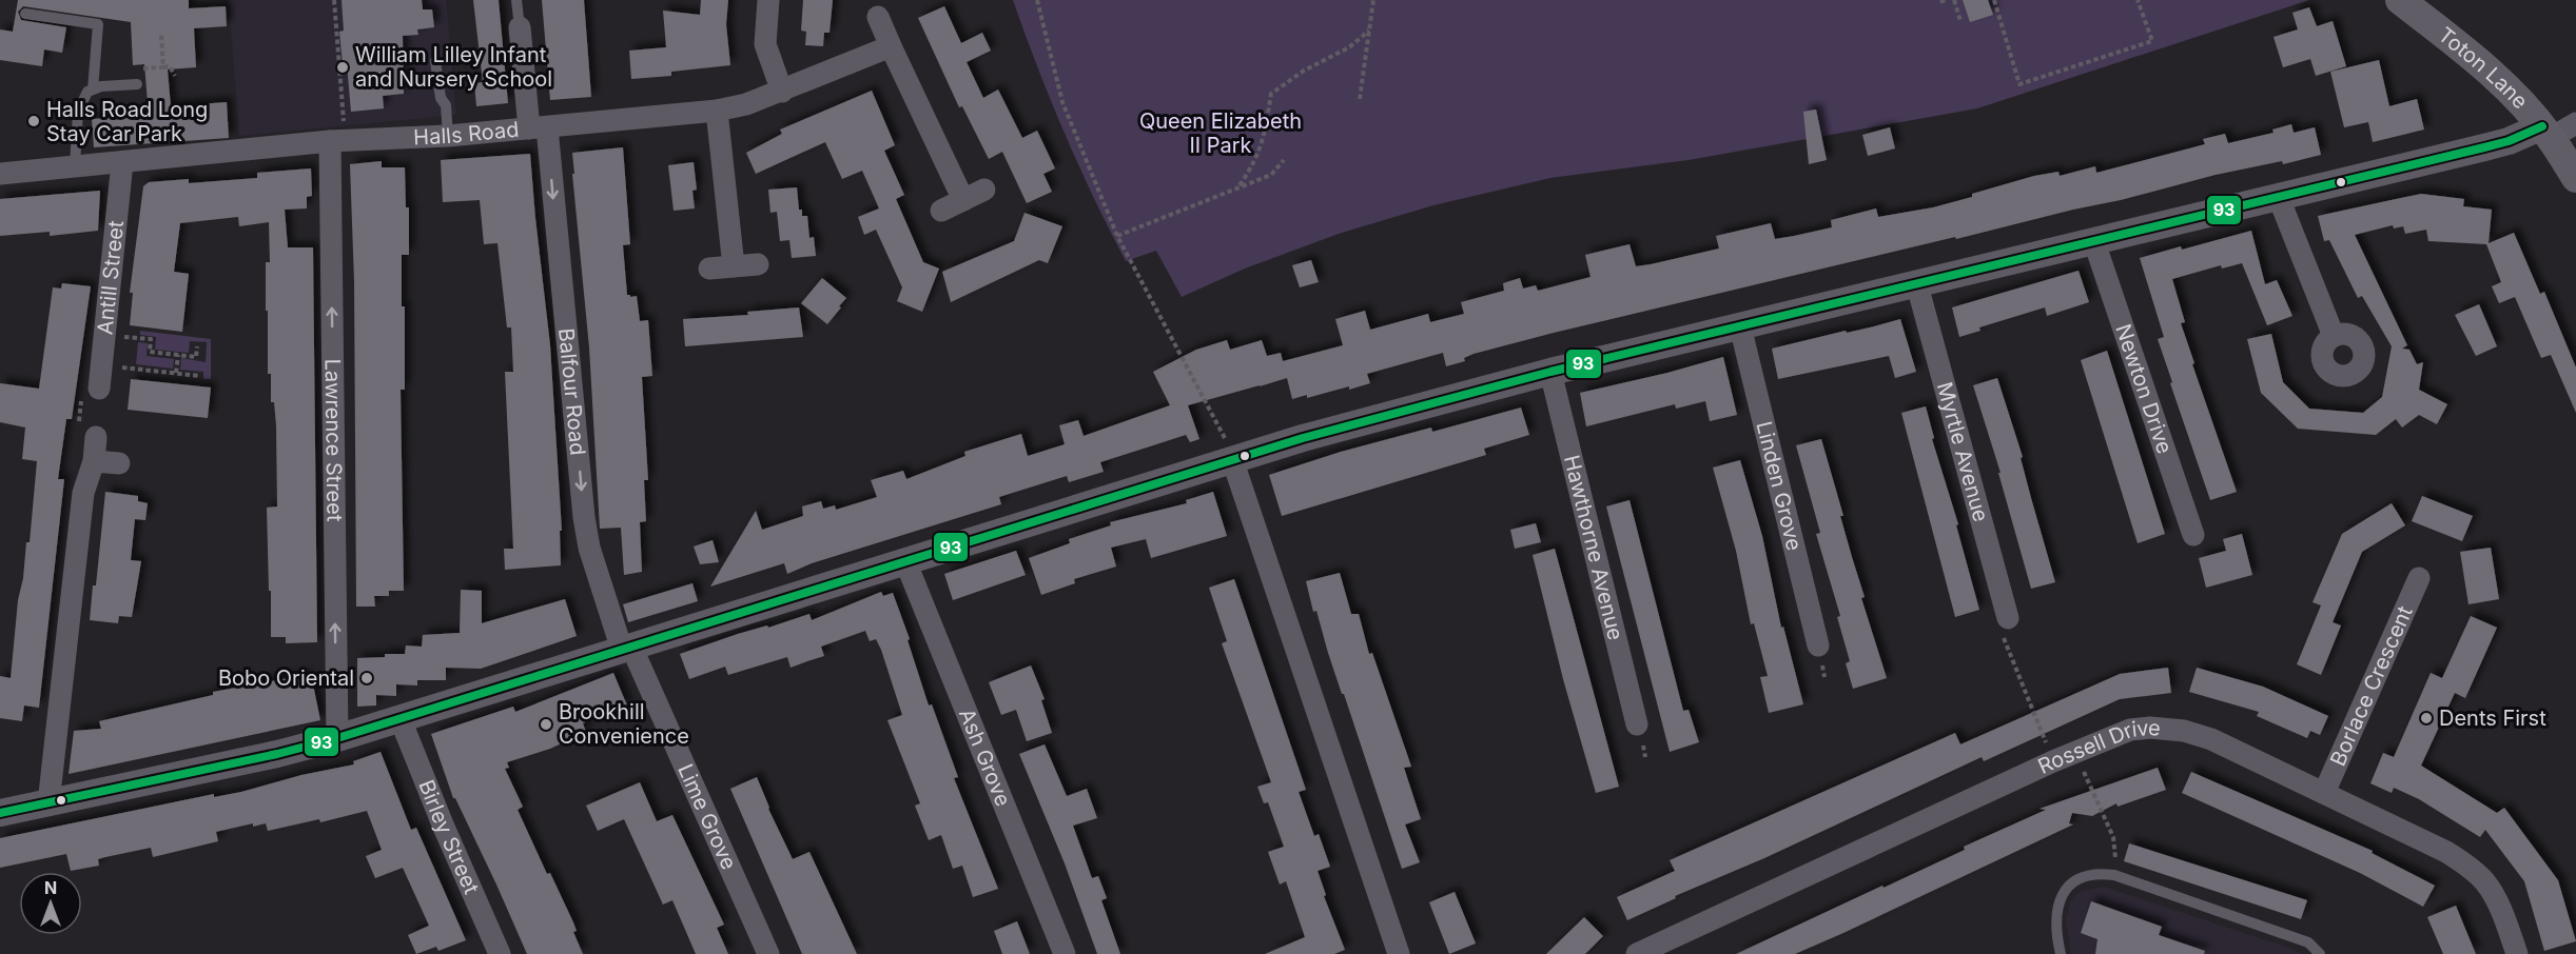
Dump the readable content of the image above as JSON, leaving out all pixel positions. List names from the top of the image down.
{
  "streets": {
    "main road": ["Toton Lane"],
    "street": [
      "Halls Road",
      "Antill Street",
      "Newton Drive",
      "Balfour Road",
      "Lawrence Street",
      "Myrtle Avenue",
      "Linden Grove",
      "Hawthorne Avenue",
      "Borlace Crescent",
      "Rossell Drive",
      "Ash Grove",
      "Lime Grove",
      "Birley Street"
    ]
  },
  "crossings": [
    ["Halls Road", "Antill Street"],
    ["Halls Road", "Balfour Road"],
    ["Halls Road", "Lawrence Street"],
    ["Balfour Road", "Lime Grove"],
    ["Borlace Crescent", "Rossell Drive"]
  ],
  "one_way": ["Balfour Road", "Lawrence Street"],
  "parks": ["Queen Elizabeth II Park"],
  "places": [
    "William Lilley Infant and Nursery School",
    "Halls Road Long Stay Car Park",
    "Bobo Oriental",
    "Dents First",
    "Brookhill Convenience"
  ],
  "lines": ["transit line 93"],
  "north": "top"
}
